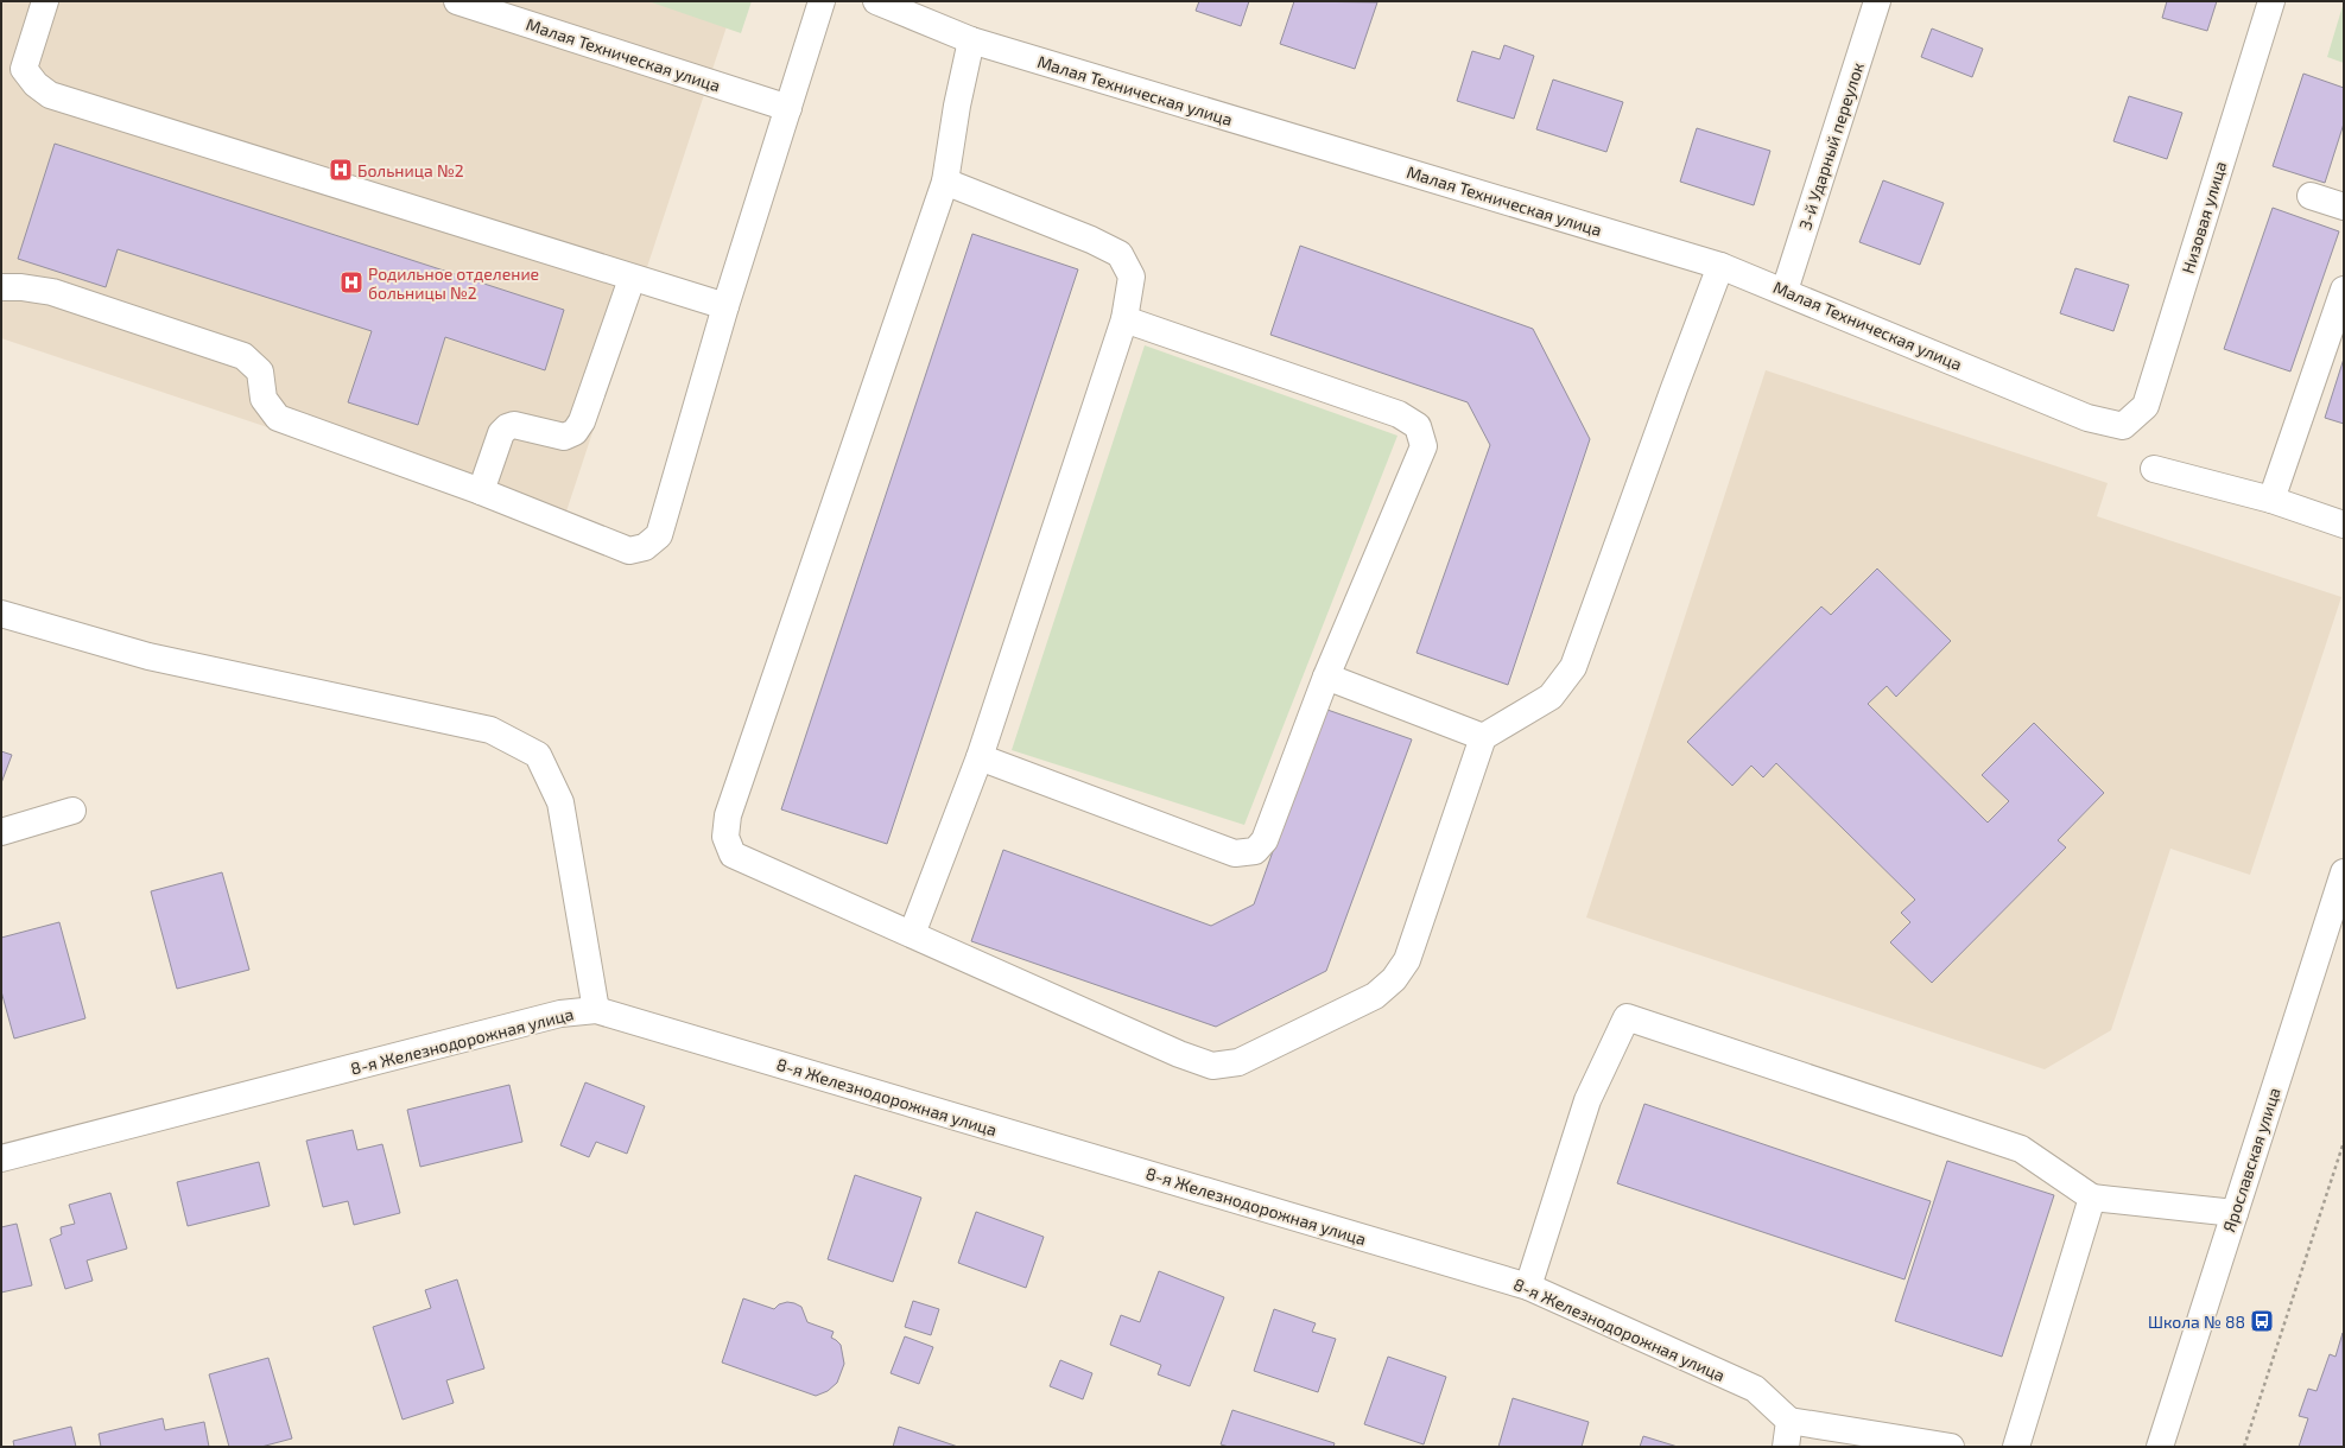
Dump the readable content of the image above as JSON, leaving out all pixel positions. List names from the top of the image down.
{
  "streets": {
    "street": [
      "Малая Техническая улица",
      "3-й Ударный переулок",
      "Низовая улица",
      "8-я Железнодорожная улица",
      "Ярославская улица"
    ]
  },
  "crossings": [
    ["Малая Техническая улица", "3-й Ударный переулок"],
    ["Малая Техническая улица", "Низовая улица"]
  ],
  "places": {
    "hospital": ["Больница №2", "Родильное отделение больницы №2"],
    "bus stop": ["Школа № 88"]
  }
}
